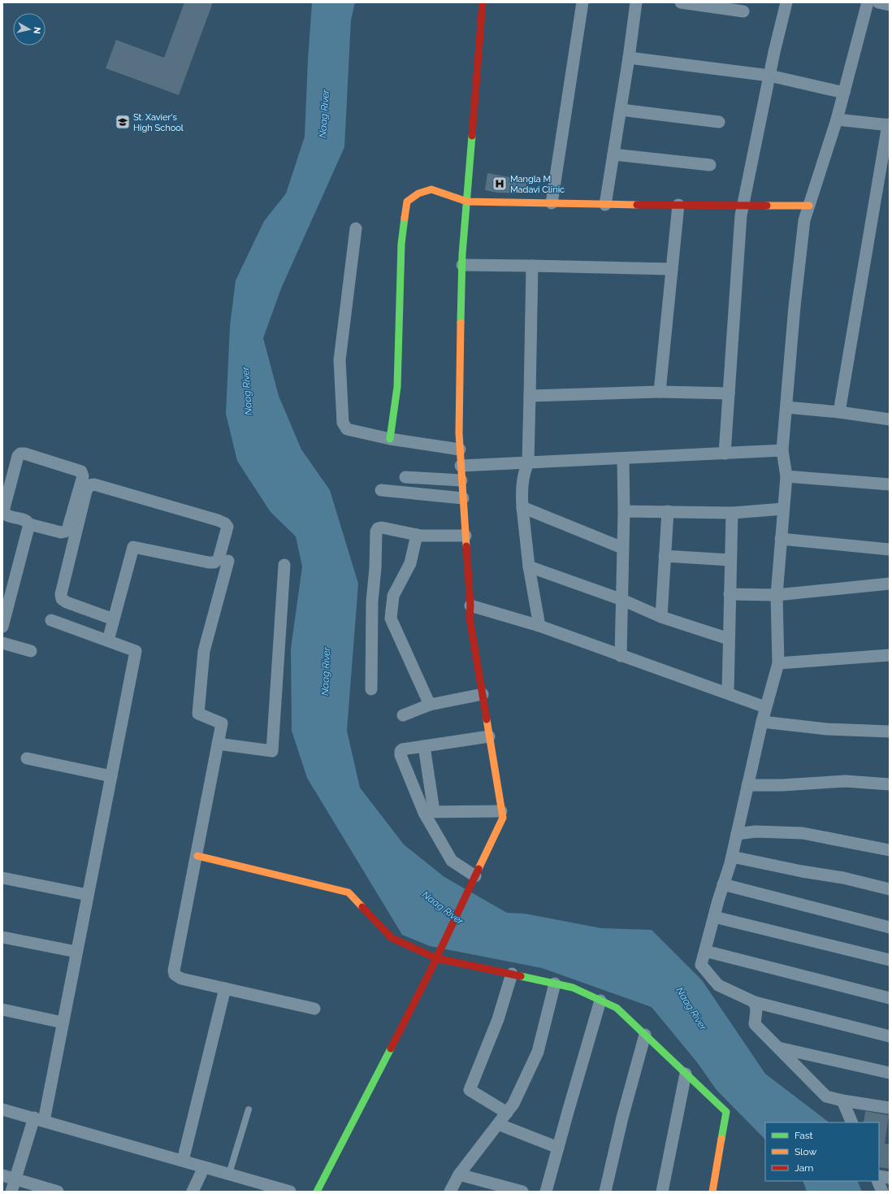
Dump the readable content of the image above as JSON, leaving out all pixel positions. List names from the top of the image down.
{
  "water": ["Naag River"],
  "places": {
    "school or university": ["St. Xavier's High School"],
    "hospital": ["Mangla M Madavi Clinic"]
  },
  "legend": ["Fast", "Slow", "Jam"],
  "north": "right"
}
